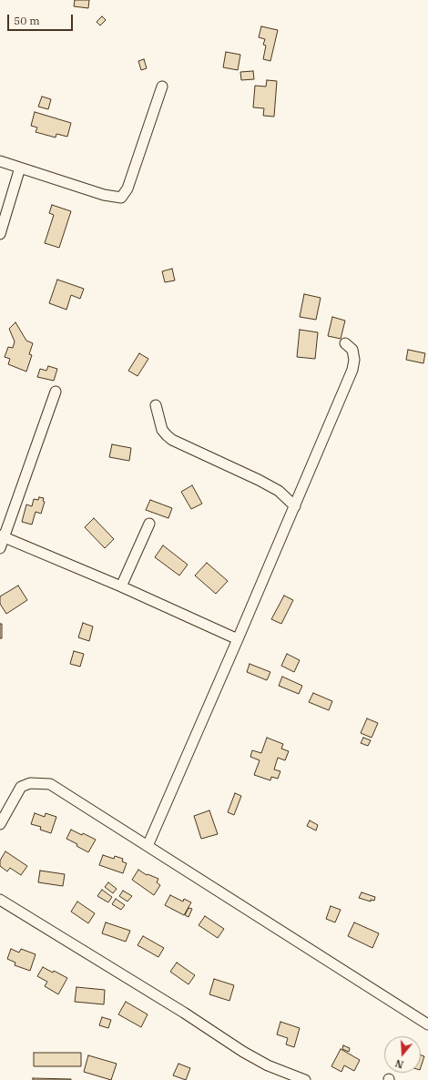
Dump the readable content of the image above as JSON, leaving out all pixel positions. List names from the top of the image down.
{
  "scale_bar": "50 m",
  "north": "bottom"
}
